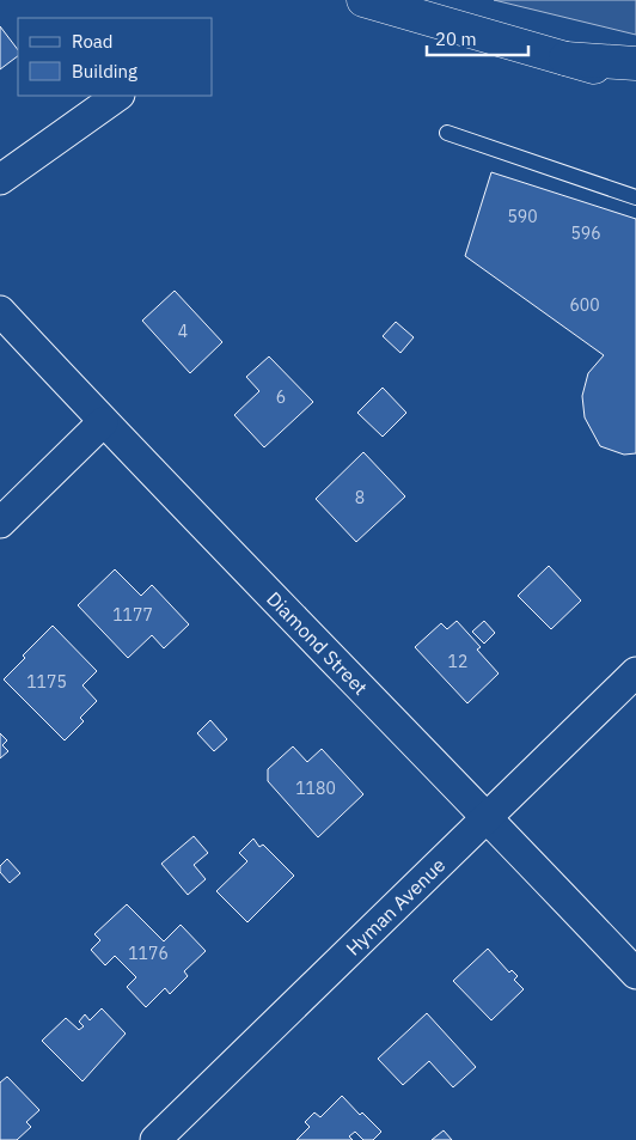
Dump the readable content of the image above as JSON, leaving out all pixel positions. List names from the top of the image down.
{
  "streets": {
    "street": ["Diamond Street", "Hyman Avenue"]
  },
  "crossings": [
    ["Diamond Street", "Hyman Avenue"]
  ],
  "house_numbers": [
    "590",
    "596",
    "600",
    "4",
    "6",
    "8",
    "1177",
    "12",
    "1175",
    "1180",
    "1176"
  ],
  "legend": ["Road", "Building"],
  "scale_bar": "20 m"
}
